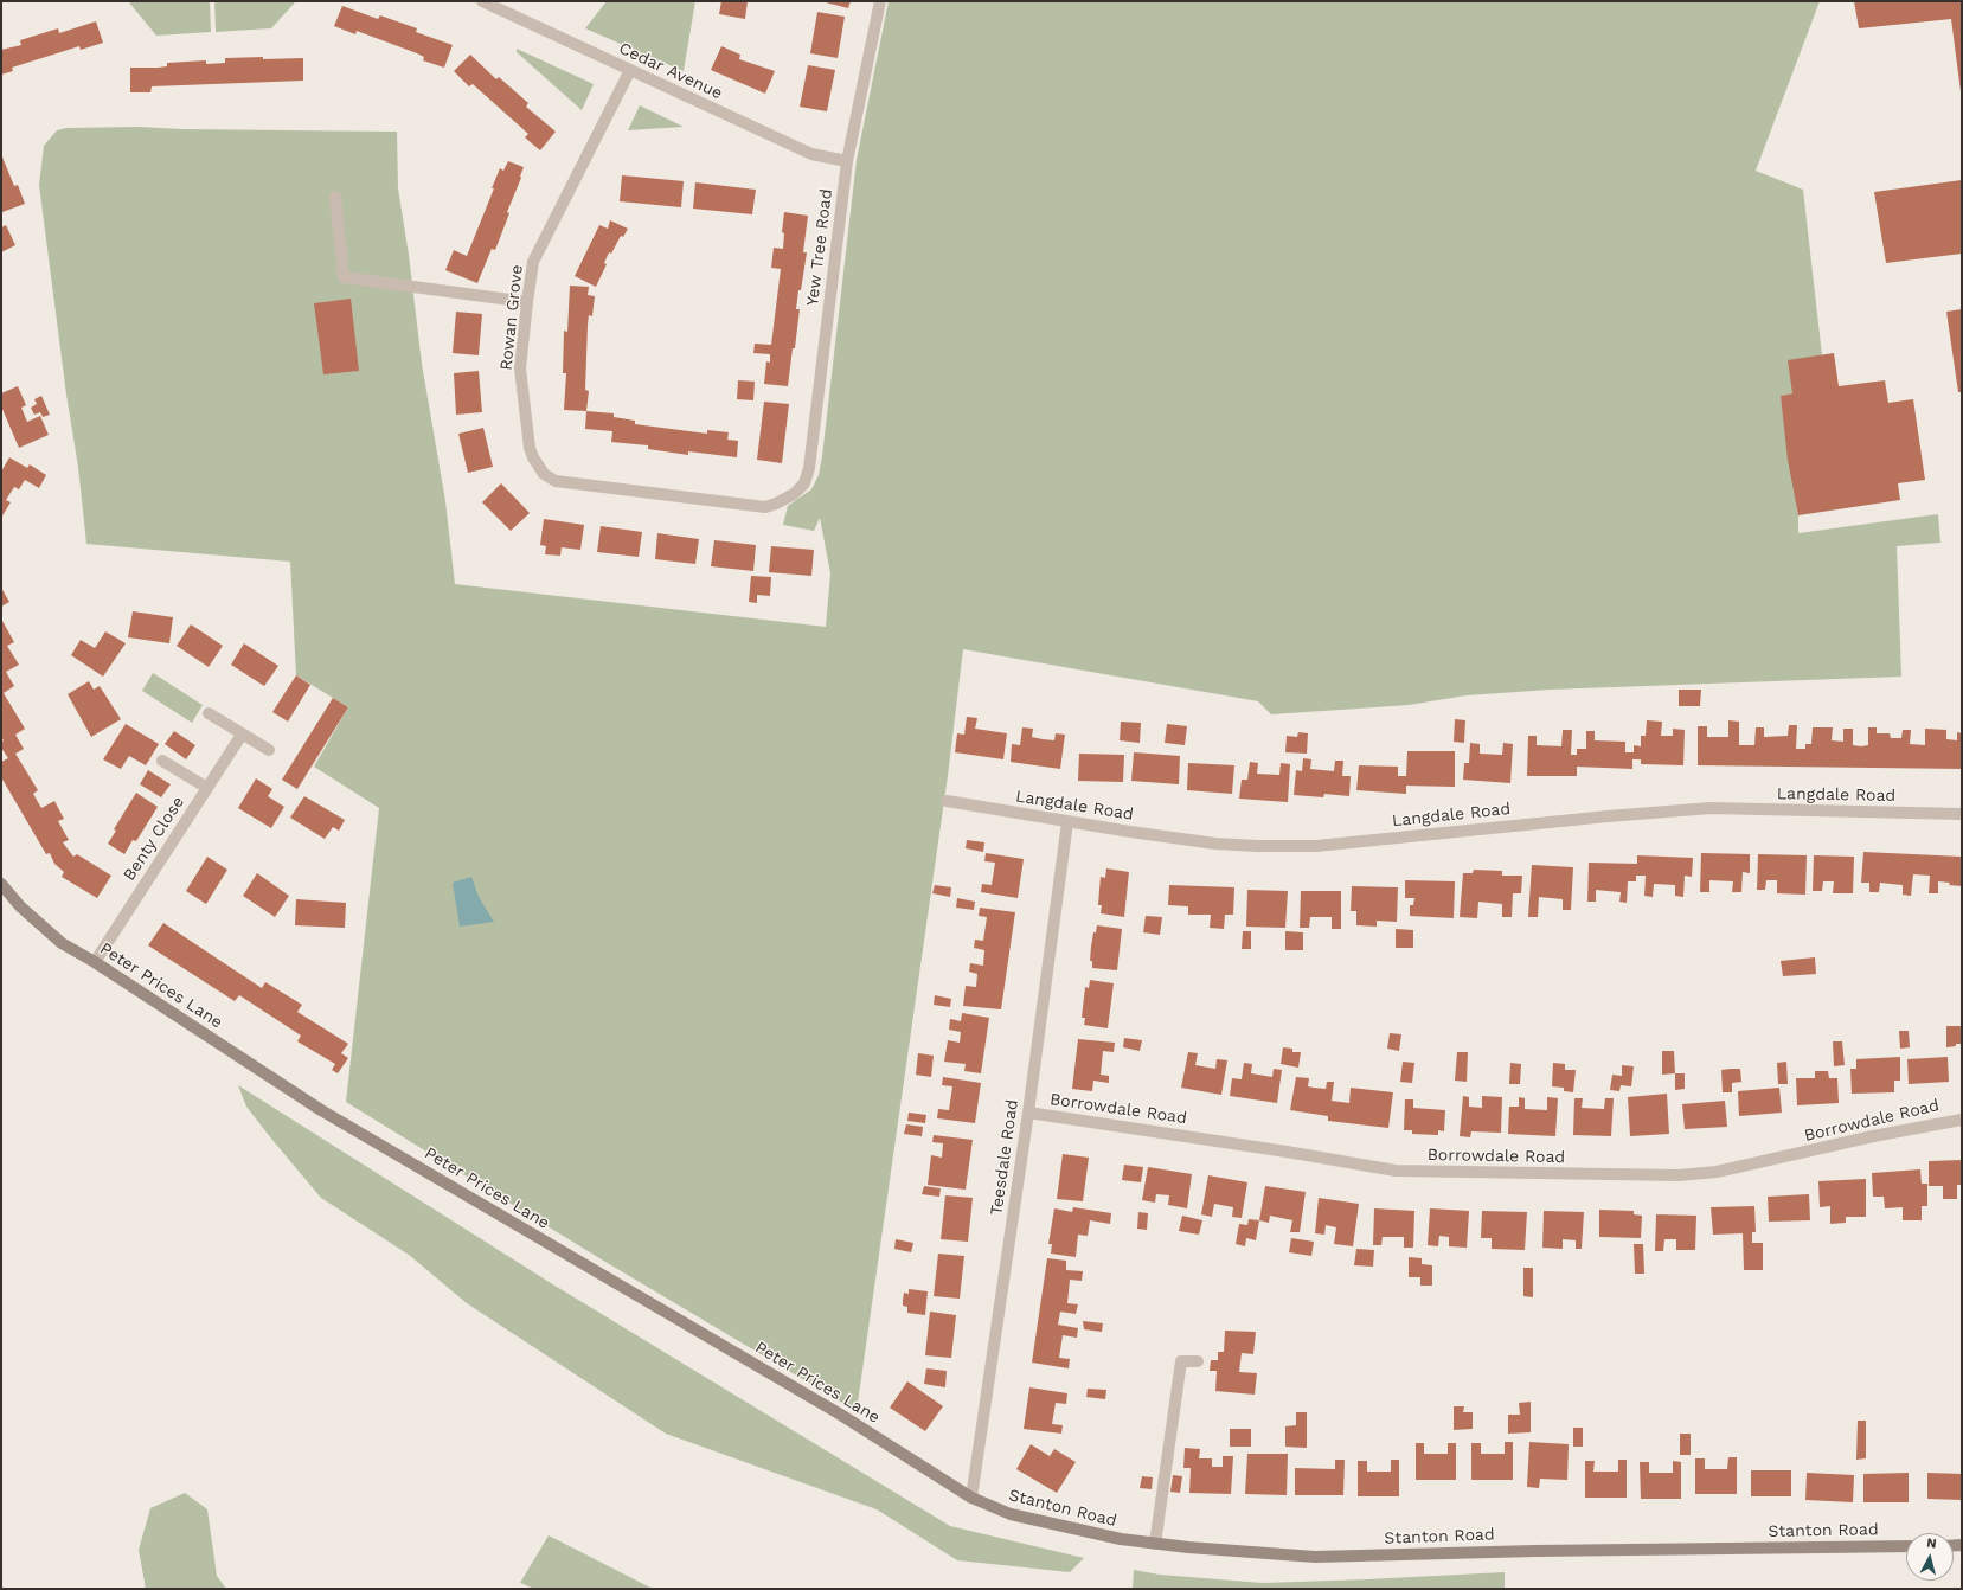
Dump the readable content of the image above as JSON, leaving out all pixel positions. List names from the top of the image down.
{
  "streets": {
    "street": [
      "Cedar Avenue",
      "Yew Tree Road",
      "Rowan Grove",
      "Langdale Road",
      "Benty Close",
      "Peter Prices Lane",
      "Borrowdale Road",
      "Teesdale Road",
      "Stanton Road"
    ]
  },
  "crossings": [
    ["Cedar Avenue", "Yew Tree Road"],
    ["Cedar Avenue", "Rowan Grove"],
    ["Yew Tree Road", "Rowan Grove"],
    ["Langdale Road", "Teesdale Road"],
    ["Benty Close", "Peter Prices Lane"],
    ["Peter Prices Lane", "Teesdale Road"],
    ["Peter Prices Lane", "Stanton Road"],
    ["Borrowdale Road", "Teesdale Road"],
    ["Teesdale Road", "Stanton Road"]
  ],
  "north": "top"
}
